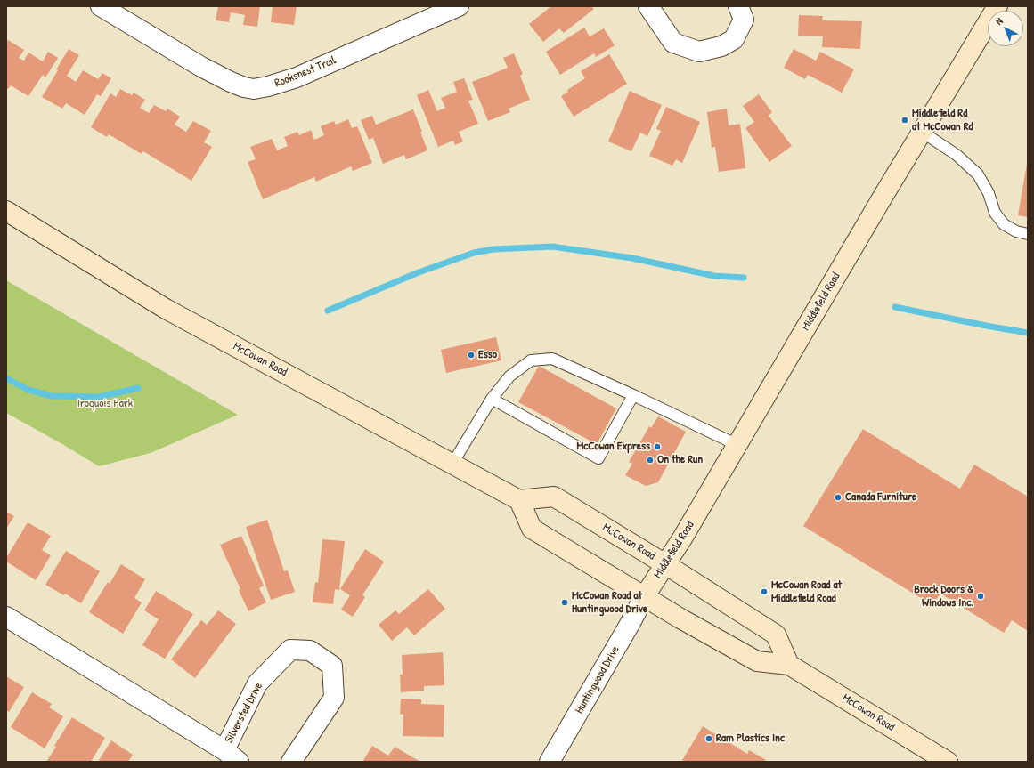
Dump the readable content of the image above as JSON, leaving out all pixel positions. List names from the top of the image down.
{
  "streets": {
    "main road": ["Middlefield Road", "McCowan Road"],
    "street": ["Rooksnest Trail", "Huntingwood Drive", "Silversted Drive"]
  },
  "crossings": [
    ["Middlefield Road", "McCowan Road"],
    ["Middlefield Road", "Huntingwood Drive"],
    ["McCowan Road", "Huntingwood Drive"]
  ],
  "parks": ["Iroquois Park"],
  "places": [
    "Middlefield Rd at McCowan Rd",
    "Esso",
    "McCowan Express",
    "On the Run",
    "Canada Furniture",
    "McCowan Road at Middlefield Road",
    "Brock Doors & Windows Inc.",
    "McCowan Road at Huntingwood Drive",
    "Ram Plastics Inc"
  ],
  "north": "top left"
}
